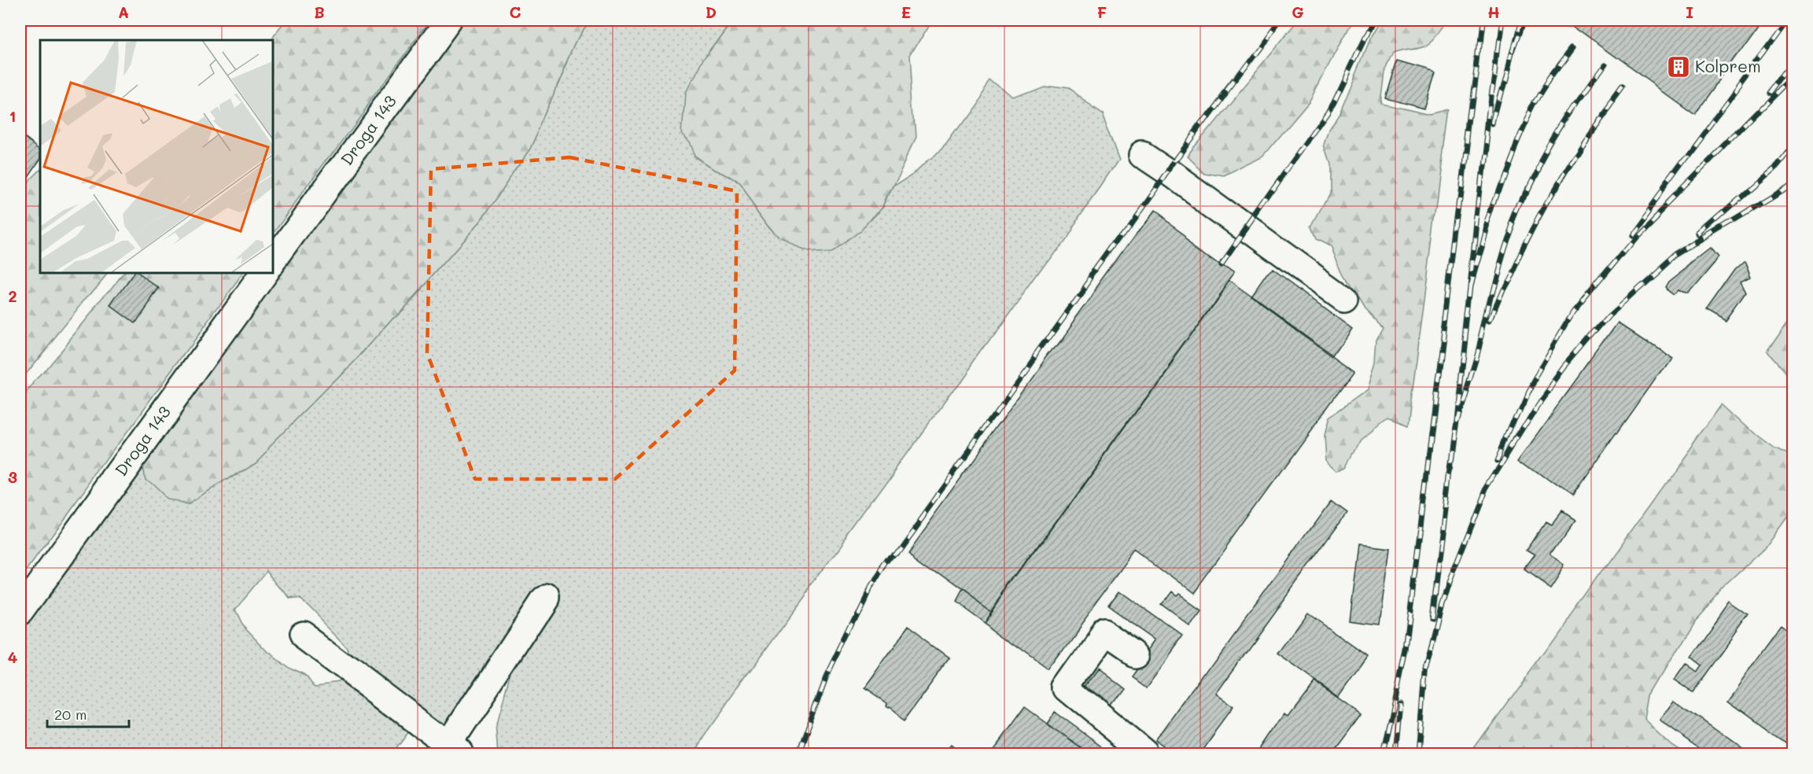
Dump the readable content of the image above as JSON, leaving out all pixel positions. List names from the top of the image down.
{
  "streets": {
    "lane": ["Droga 143"]
  },
  "places": {
    "building": ["Kolprem"]
  },
  "scale_bar": "20 m",
  "grid": {
    "columns": [
      "A",
      "B",
      "C",
      "D",
      "E",
      "F",
      "G",
      "H",
      "I"
    ],
    "rows": [
      "1",
      "2",
      "3",
      "4"
    ]
  }
}
